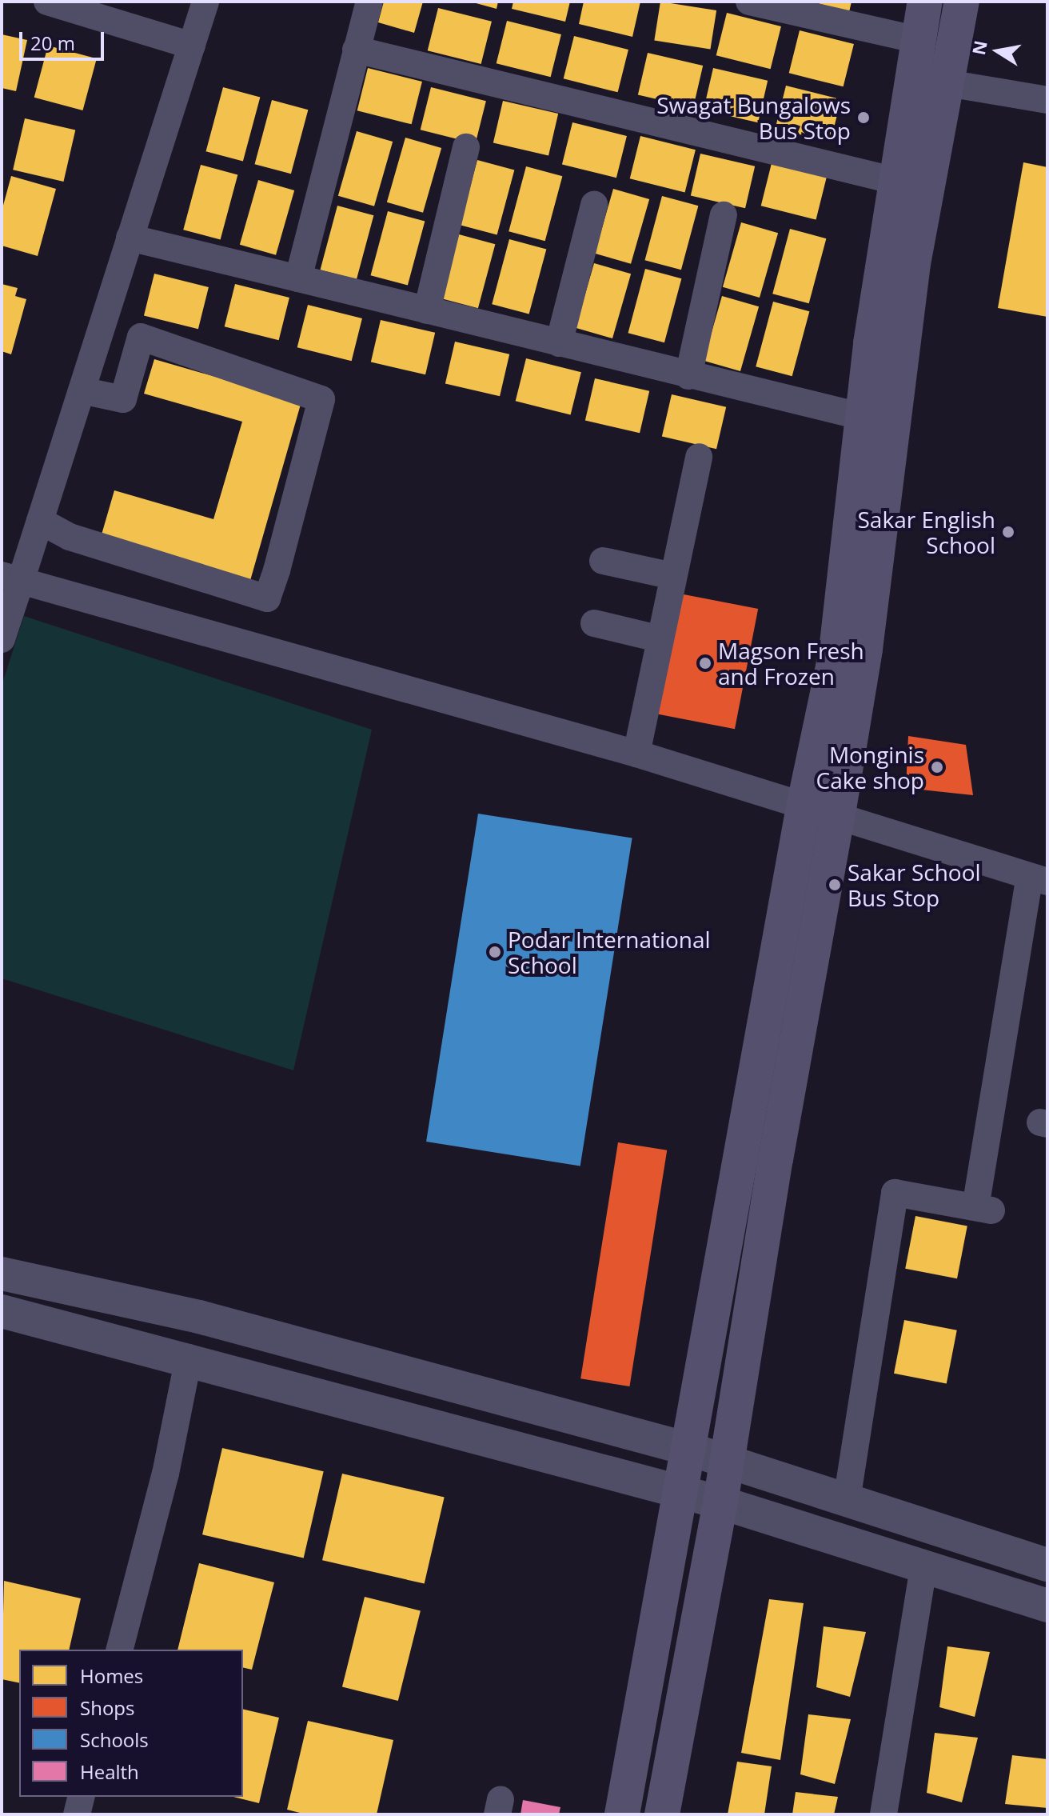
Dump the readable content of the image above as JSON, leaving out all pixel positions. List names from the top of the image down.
{
  "places": [
    "Swagat Bungalows Bus Stop",
    "Sakar English School",
    "Magson Fresh and Frozen",
    "Monginis Cake shop",
    "Sakar School Bus Stop",
    "Podar International School"
  ],
  "legend": [
    "Homes",
    "Shops",
    "Schools",
    "Health"
  ],
  "scale_bar": "20 m",
  "north": "left"
}
